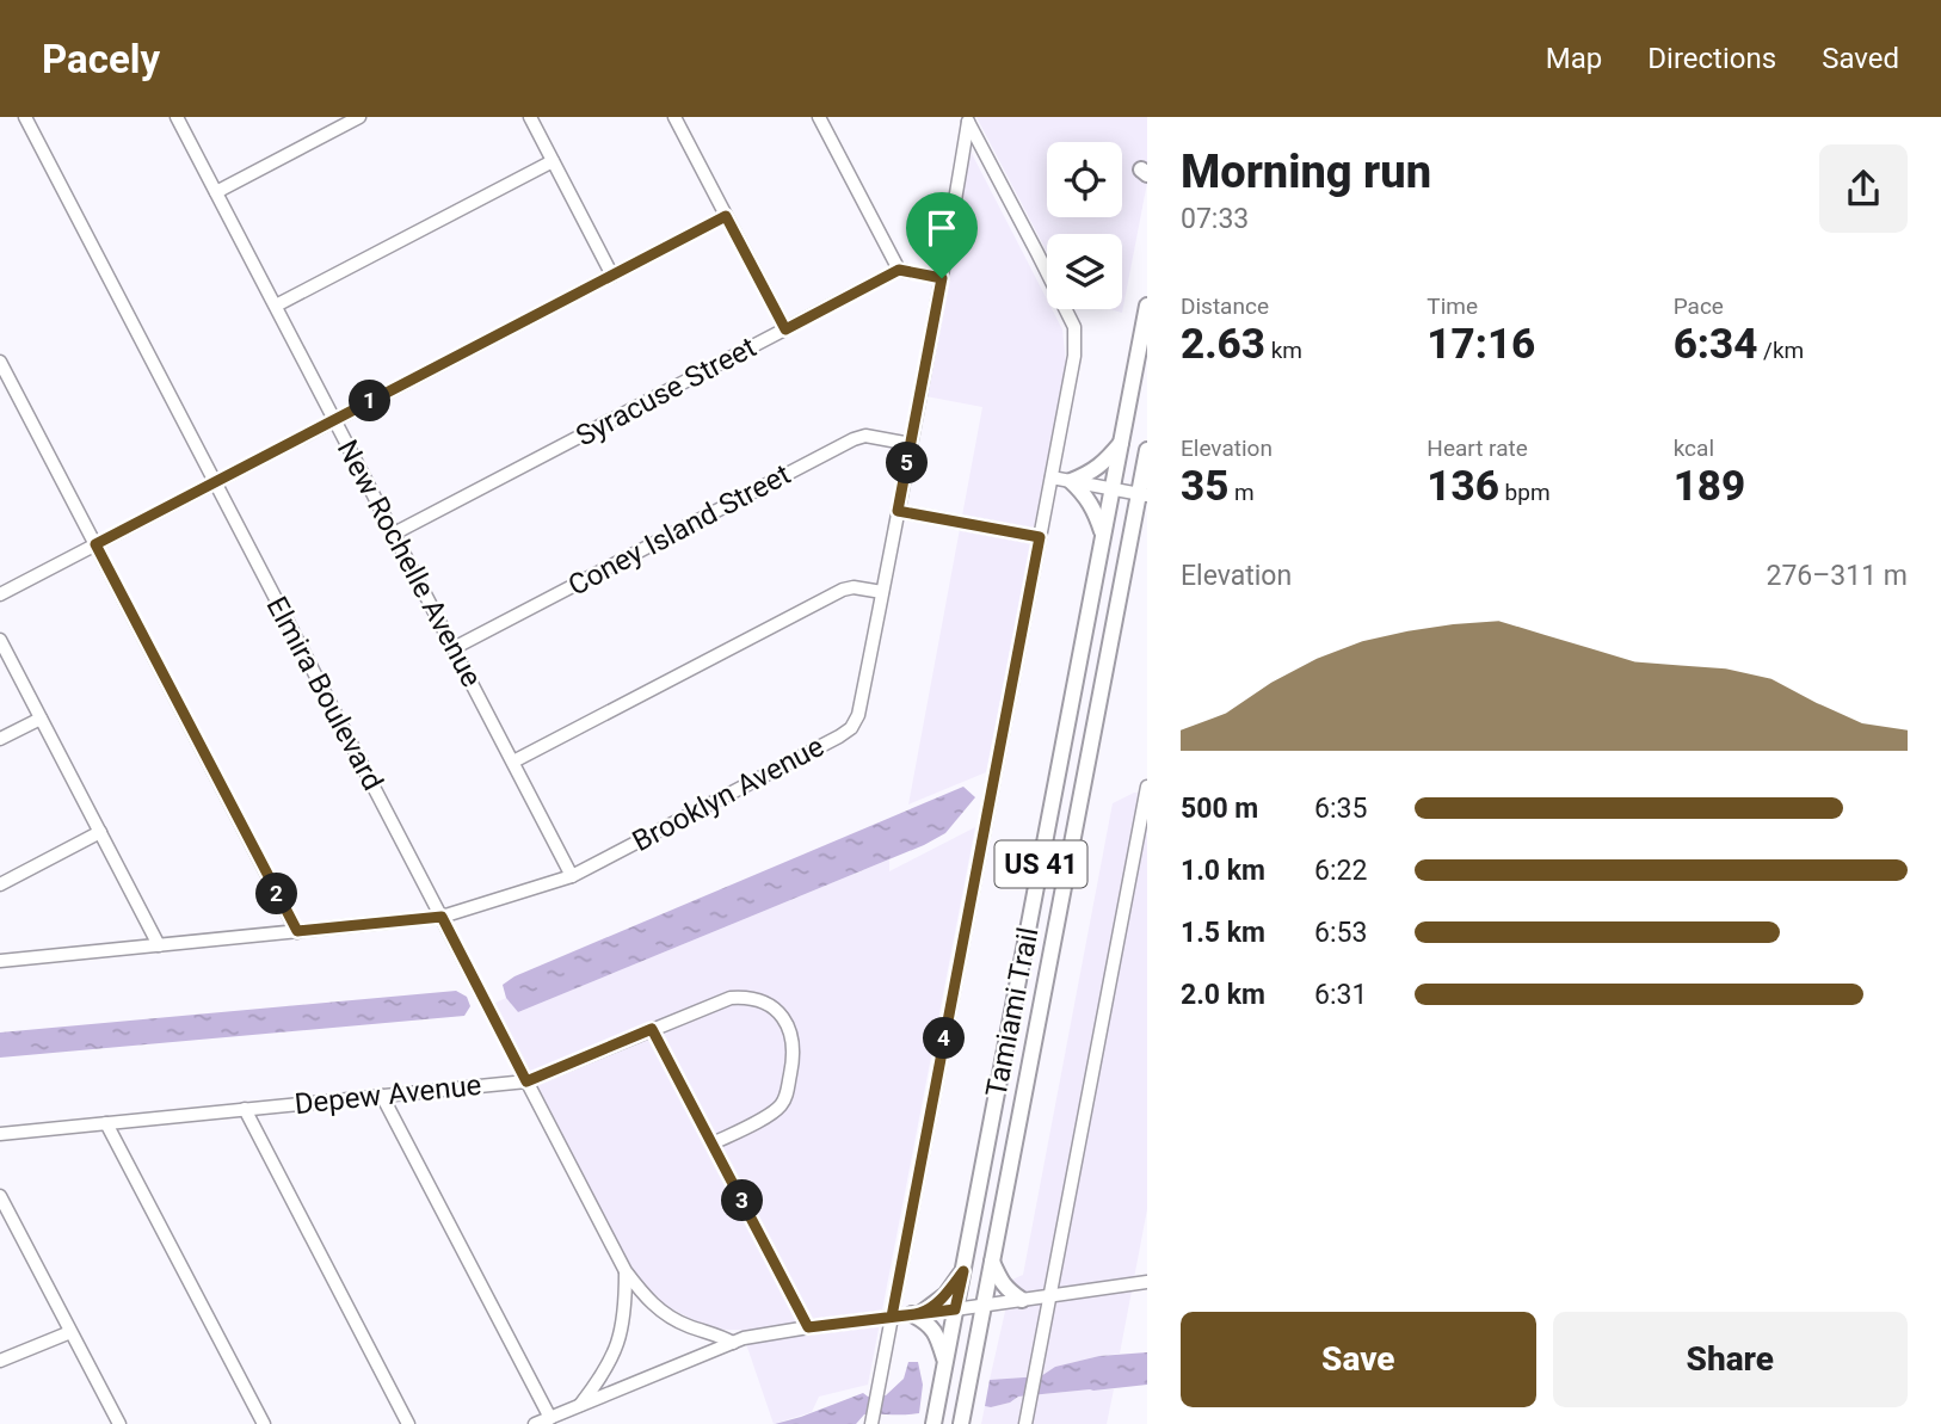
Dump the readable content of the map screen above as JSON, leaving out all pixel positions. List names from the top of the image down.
{
  "streets": {
    "main road": ["US 41", "Tamiami Trail"],
    "street": [
      "Syracuse Street",
      "Coney Island Street",
      "New Rochelle Avenue",
      "Elmira Boulevard",
      "Brooklyn Avenue",
      "Depew Avenue"
    ]
  },
  "crossings": [
    ["Syracuse Street", "New Rochelle Avenue"],
    ["Coney Island Street", "New Rochelle Avenue"],
    ["Coney Island Street", "Brooklyn Avenue"],
    ["New Rochelle Avenue", "Brooklyn Avenue"],
    ["Elmira Boulevard", "Brooklyn Avenue"],
    ["Elmira Boulevard", "Depew Avenue"]
  ],
  "page": {
    "header": "Pacely",
    "nav": ["Map", "Directions", "Saved"],
    "heading": ["Morning run", "07:33"],
    "stats": [
      ["Distance", "2.63 km"],
      ["Time", "17:16"],
      ["Pace", "6:34 /km"],
      ["Elevation", "35 m"],
      ["Heart rate", "136 bpm"],
      ["kcal", "189"]
    ],
    "pins": [
      "1",
      "5",
      "2",
      "4",
      "3"
    ],
    "chart": ["Elevation", "276–311 m"],
    "list": [
      {
        "name": "500 m",
        "note": "6:35"
      },
      {
        "name": "1.0 km",
        "note": "6:22"
      },
      {
        "name": "1.5 km",
        "note": "6:53"
      },
      {
        "name": "2.0 km",
        "note": "6:31"
      }
    ],
    "buttons": ["Save", "Share"]
  }
}
